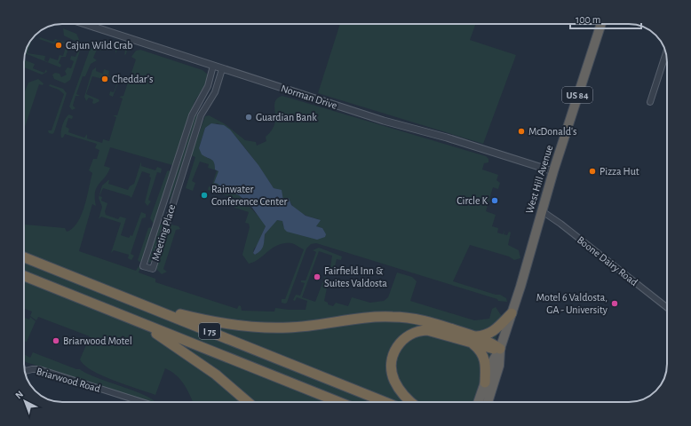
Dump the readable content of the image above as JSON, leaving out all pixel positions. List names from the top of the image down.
{
  "streets": {
    "highway": ["US 84", "West Hill Avenue", "I 75"],
    "street": [
      "Norman Drive",
      "Meeting Place",
      "Boone Dairy Road",
      "Briarwood Road"
    ]
  },
  "crossings": [
    ["Norman Drive", "West Hill Avenue"],
    ["Norman Drive", "Meeting Place"],
    ["West Hill Avenue", "Boone Dairy Road"]
  ],
  "places": [
    "Cajun Wild Crab",
    "Cheddar's",
    "Guardian Bank",
    "McDonald's",
    "Pizza Hut",
    "Rainwater Conference Center",
    "Circle K",
    "Fairfield Inn & Suites Valdosta",
    "Motel 6 Valdosta, GA - University",
    "Briarwood Motel"
  ],
  "scale_bar": "100 m",
  "north": "top left"
}
